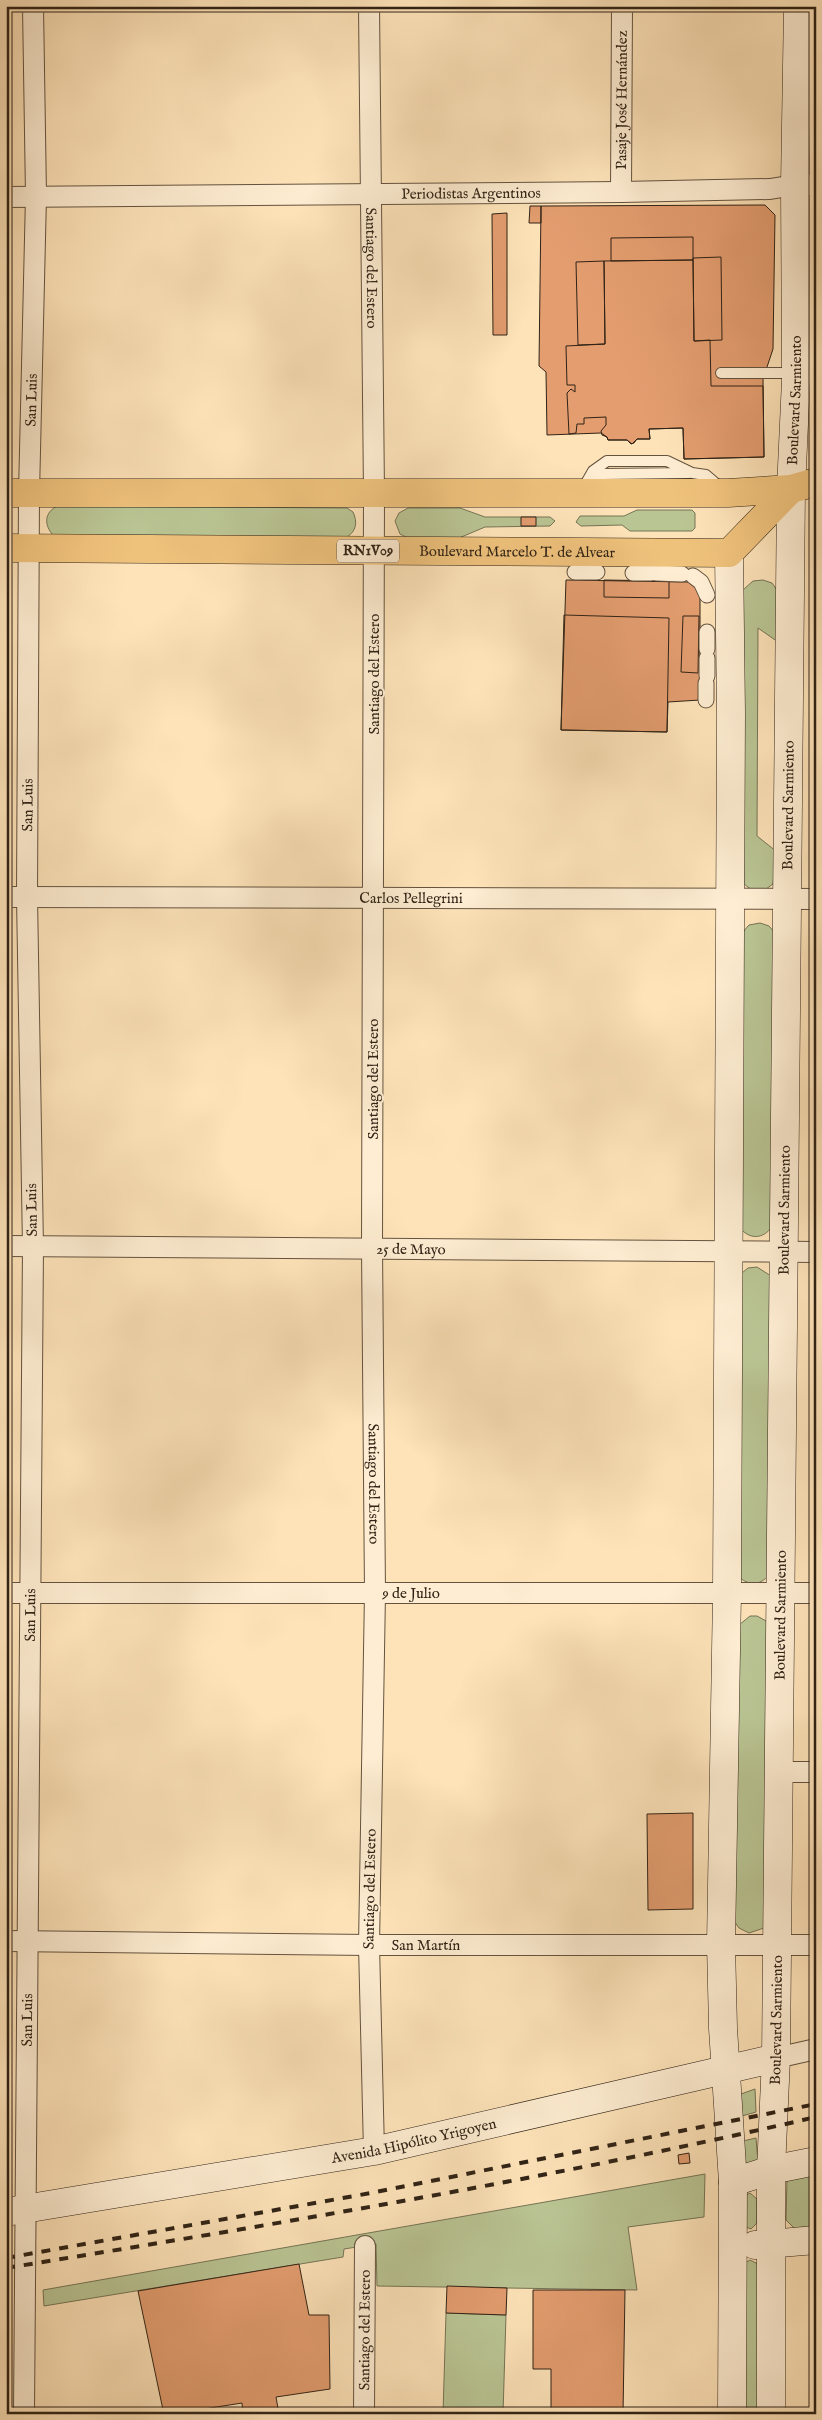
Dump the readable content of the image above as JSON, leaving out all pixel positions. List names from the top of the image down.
{
  "streets": {
    "main road": [
      "Boulevard Sarmiento",
      "RN1V09",
      "Boulevard Marcelo T. de Alvear",
      "Avenida Hipólito Yrigoyen"
    ],
    "street": [
      "Pasaje José Hernández",
      "Periodistas Argentinos",
      "Santiago del Estero",
      "San Luis",
      "Carlos Pellegrini",
      "25 de Mayo",
      "9 de Julio",
      "San Martín"
    ]
  },
  "crossings": [
    ["Pasaje José Hernández", "Periodistas Argentinos"],
    ["Periodistas Argentinos", "Santiago del Estero"],
    ["Periodistas Argentinos", "San Luis"],
    ["Periodistas Argentinos", "Boulevard Sarmiento"],
    ["Santiago del Estero", "Boulevard Marcelo T. de Alvear"],
    ["Santiago del Estero", "Carlos Pellegrini"],
    ["Santiago del Estero", "25 de Mayo"],
    ["Santiago del Estero", "9 de Julio"],
    ["Santiago del Estero", "San Martín"],
    ["Santiago del Estero", "Avenida Hipólito Yrigoyen"],
    ["San Luis", "Boulevard Marcelo T. de Alvear"],
    ["San Luis", "Carlos Pellegrini"],
    ["San Luis", "25 de Mayo"],
    ["San Luis", "9 de Julio"],
    ["San Luis", "San Martín"],
    ["San Luis", "Avenida Hipólito Yrigoyen"],
    ["Boulevard Sarmiento", "Carlos Pellegrini"],
    ["Boulevard Sarmiento", "25 de Mayo"],
    ["Boulevard Sarmiento", "9 de Julio"],
    ["Boulevard Sarmiento", "San Martín"],
    ["Boulevard Sarmiento", "Avenida Hipólito Yrigoyen"]
  ]
}
